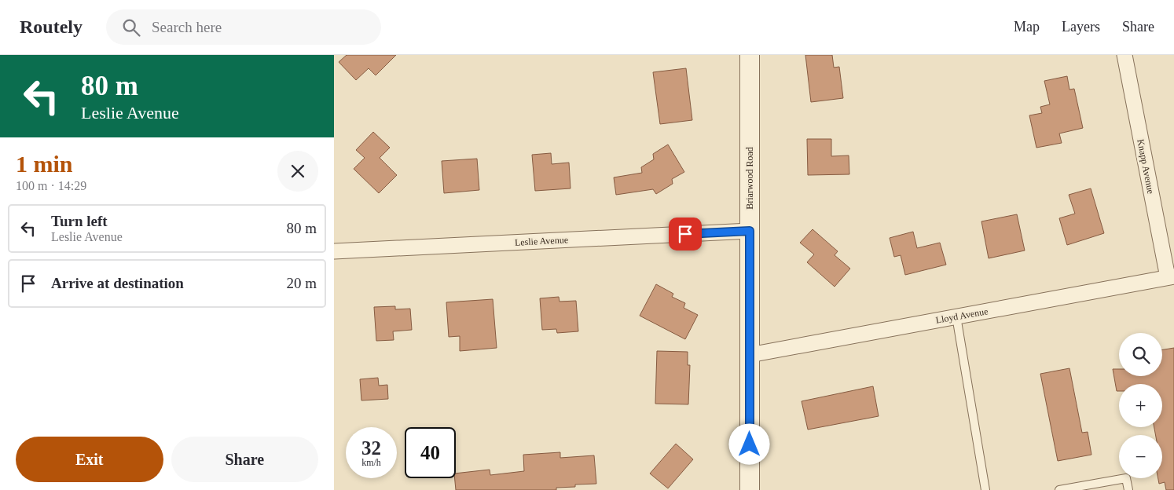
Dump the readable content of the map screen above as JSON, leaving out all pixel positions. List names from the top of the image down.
{
  "streets": {
    "street": [
      "Knapp Avenue",
      "Briarwood Road",
      "Leslie Avenue",
      "Lloyd Avenue"
    ]
  },
  "crossings": [
    ["Knapp Avenue", "Lloyd Avenue"],
    ["Briarwood Road", "Leslie Avenue"],
    ["Briarwood Road", "Lloyd Avenue"]
  ],
  "page": {
    "header": "Routely",
    "search": "Search here",
    "nav": ["Map", "Layers", "Share"],
    "turn": ["80 m", "Leslie Avenue"],
    "heading": ["1 min", "100 m · 14:29"],
    "list": [
      {
        "name": "Turn left",
        "note": "Leslie Avenue",
        "value": "80 m"
      },
      {
        "name": "Arrive at destination",
        "value": "20 m"
      }
    ],
    "map_buttons": ["+", "−"],
    "speed": "32 km/h",
    "limit": "40",
    "buttons": ["Exit", "Share"]
  }
}
